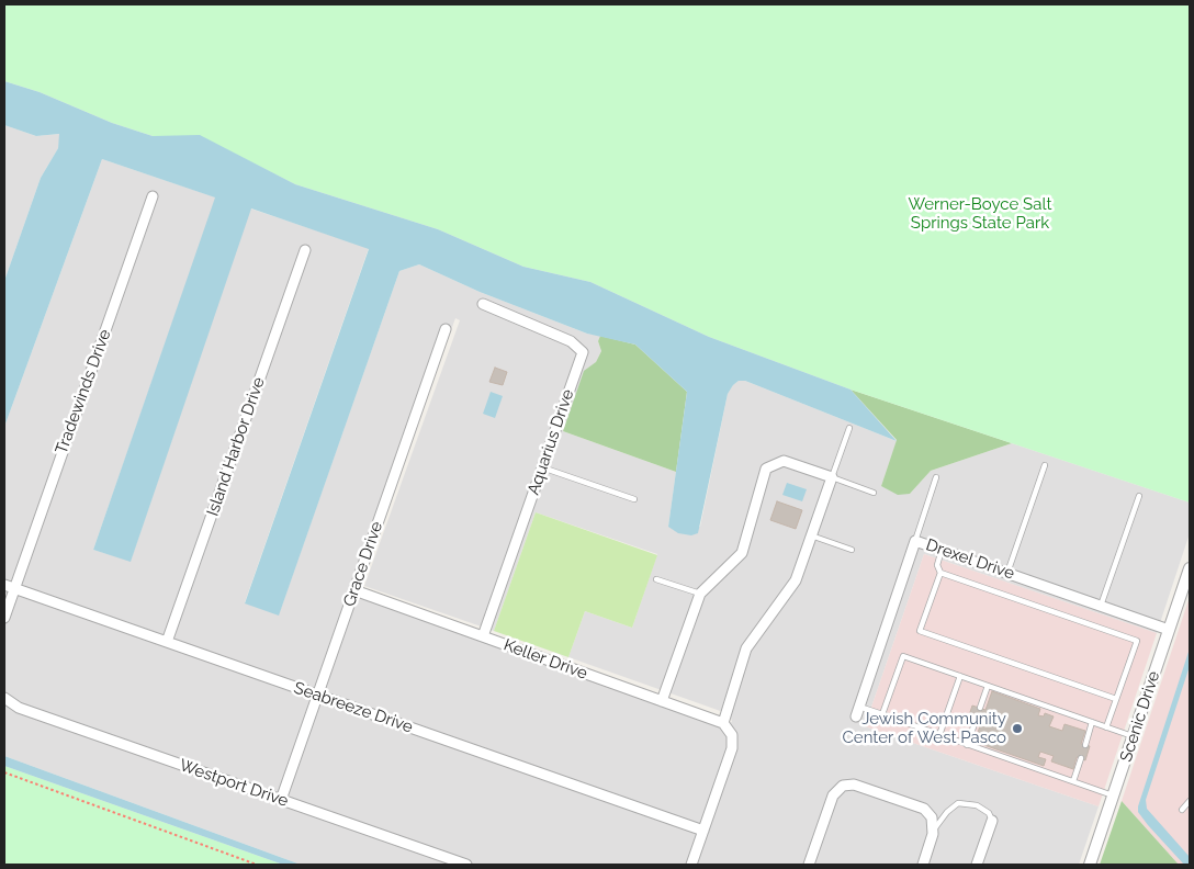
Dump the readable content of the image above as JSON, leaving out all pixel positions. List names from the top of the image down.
{
  "streets": {
    "street": [
      "Tradewinds Drive",
      "Aquarius Drive",
      "Island Harbor Drive",
      "Drexel Drive",
      "Grace Drive",
      "Keller Drive",
      "Seabreeze Drive",
      "Scenic Drive",
      "Westport Drive"
    ]
  },
  "crossings": [
    ["Tradewinds Drive", "Seabreeze Drive"],
    ["Aquarius Drive", "Keller Drive"],
    ["Island Harbor Drive", "Seabreeze Drive"],
    ["Drexel Drive", "Scenic Drive"],
    ["Grace Drive", "Keller Drive"],
    ["Grace Drive", "Seabreeze Drive"],
    ["Grace Drive", "Westport Drive"]
  ],
  "parks": ["Werner-Boyce Salt Springs State Park"],
  "places": ["Jewish Community Center of West Pasco"]
}
